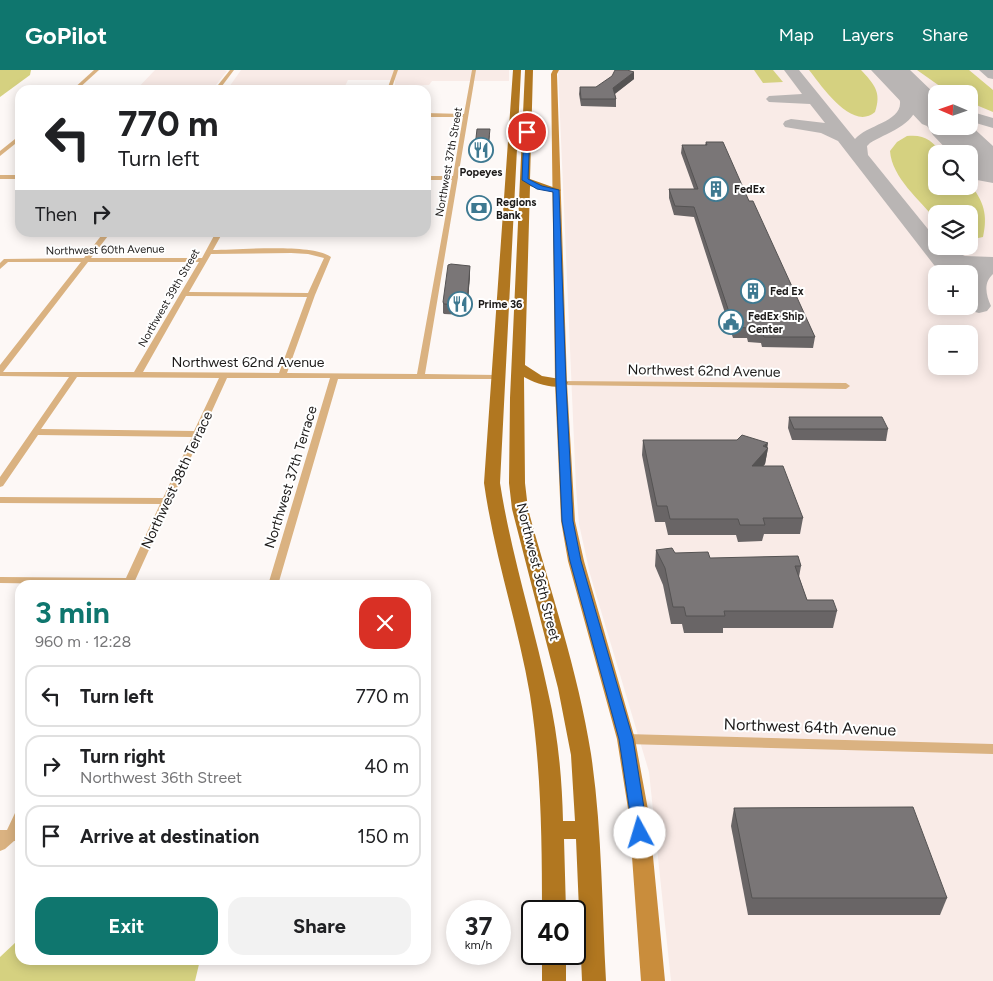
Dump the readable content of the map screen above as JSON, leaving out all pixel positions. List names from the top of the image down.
{
  "streets": {
    "main road": ["Northwest 36th Street"],
    "street": [
      "Northwest 37th Street",
      "Northwest 60th Avenue",
      "Northwest 39th Street",
      "Northwest 62nd Avenue",
      "Northwest 37th Terrace",
      "Northwest 38th Terrace",
      "Northwest 64th Avenue"
    ]
  },
  "crossings": [
    ["Northwest 37th Street", "Northwest 62nd Avenue"],
    ["Northwest 60th Avenue", "Northwest 39th Street"],
    ["Northwest 39th Street", "Northwest 62nd Avenue"],
    ["Northwest 62nd Avenue", "Northwest 37th Terrace"],
    ["Northwest 62nd Avenue", "Northwest 38th Terrace"],
    ["Northwest 62nd Avenue", "Northwest 36th Street"]
  ],
  "places": {
    "restaurant": ["Popeyes", "Prime 36"],
    "building": ["FedEx", "Fed Ex"],
    "bank": ["Regions Bank"],
    "public building": ["FedEx Ship Center"]
  },
  "north": "left",
  "page": {
    "header": "GoPilot",
    "nav": ["Map", "Layers", "Share"],
    "map_buttons": ["+", "−"],
    "turn": ["770 m", "Turn left"],
    "then": "Then",
    "heading": ["3 min", "960 m · 12:28"],
    "list": [
      {
        "name": "Turn left",
        "value": "770 m"
      },
      {
        "name": "Turn right",
        "note": "Northwest 36th Street",
        "value": "40 m"
      },
      {
        "name": "Arrive at destination",
        "value": "150 m"
      }
    ],
    "buttons": ["Exit", "Share"],
    "speed": "37 km/h",
    "limit": "40"
  }
}
